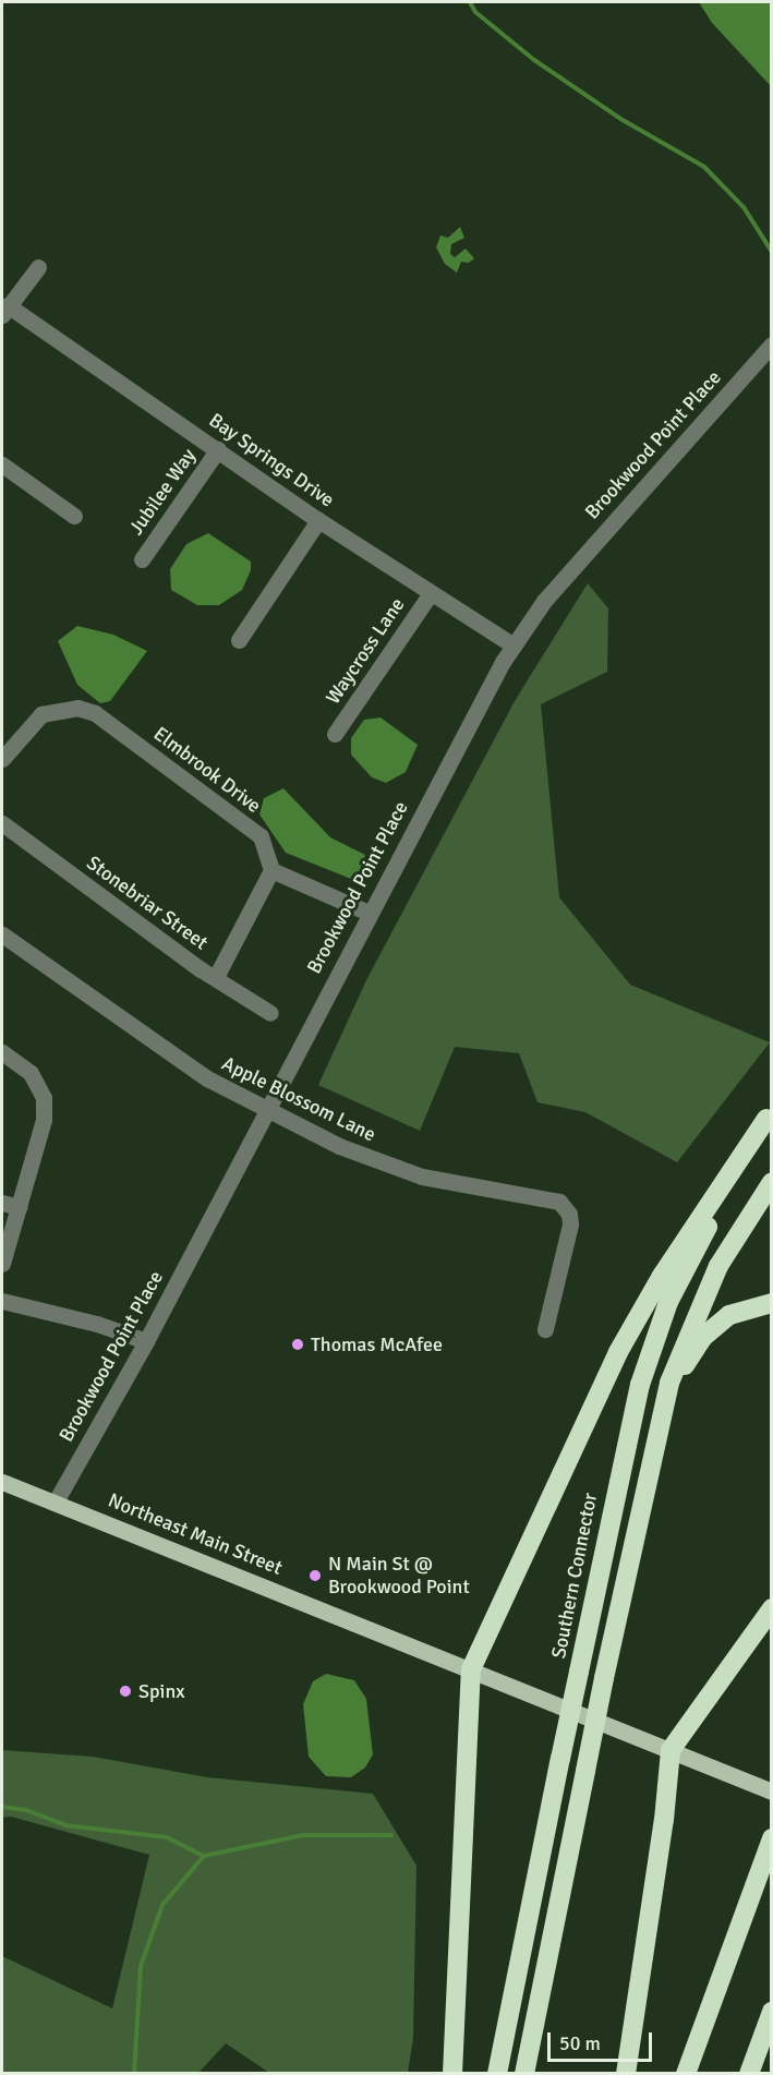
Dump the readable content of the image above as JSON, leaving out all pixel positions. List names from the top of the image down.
{
  "streets": {
    "highway": ["Southern Connector"],
    "main road": ["Northeast Main Street"],
    "street": [
      "Brookwood Point Place",
      "Bay Springs Drive",
      "Jubilee Way",
      "Waycross Lane",
      "Elmbrook Drive",
      "Stonebriar Street",
      "Apple Blossom Lane"
    ]
  },
  "crossings": [
    ["Brookwood Point Place", "Bay Springs Drive"],
    ["Brookwood Point Place", "Apple Blossom Lane"],
    ["Brookwood Point Place", "Northeast Main Street"],
    ["Bay Springs Drive", "Jubilee Way"],
    ["Bay Springs Drive", "Waycross Lane"]
  ],
  "places": ["Thomas McAfee", "N Main St @ Brookwood Point", "Spinx"],
  "scale_bar": "50 m"
}
